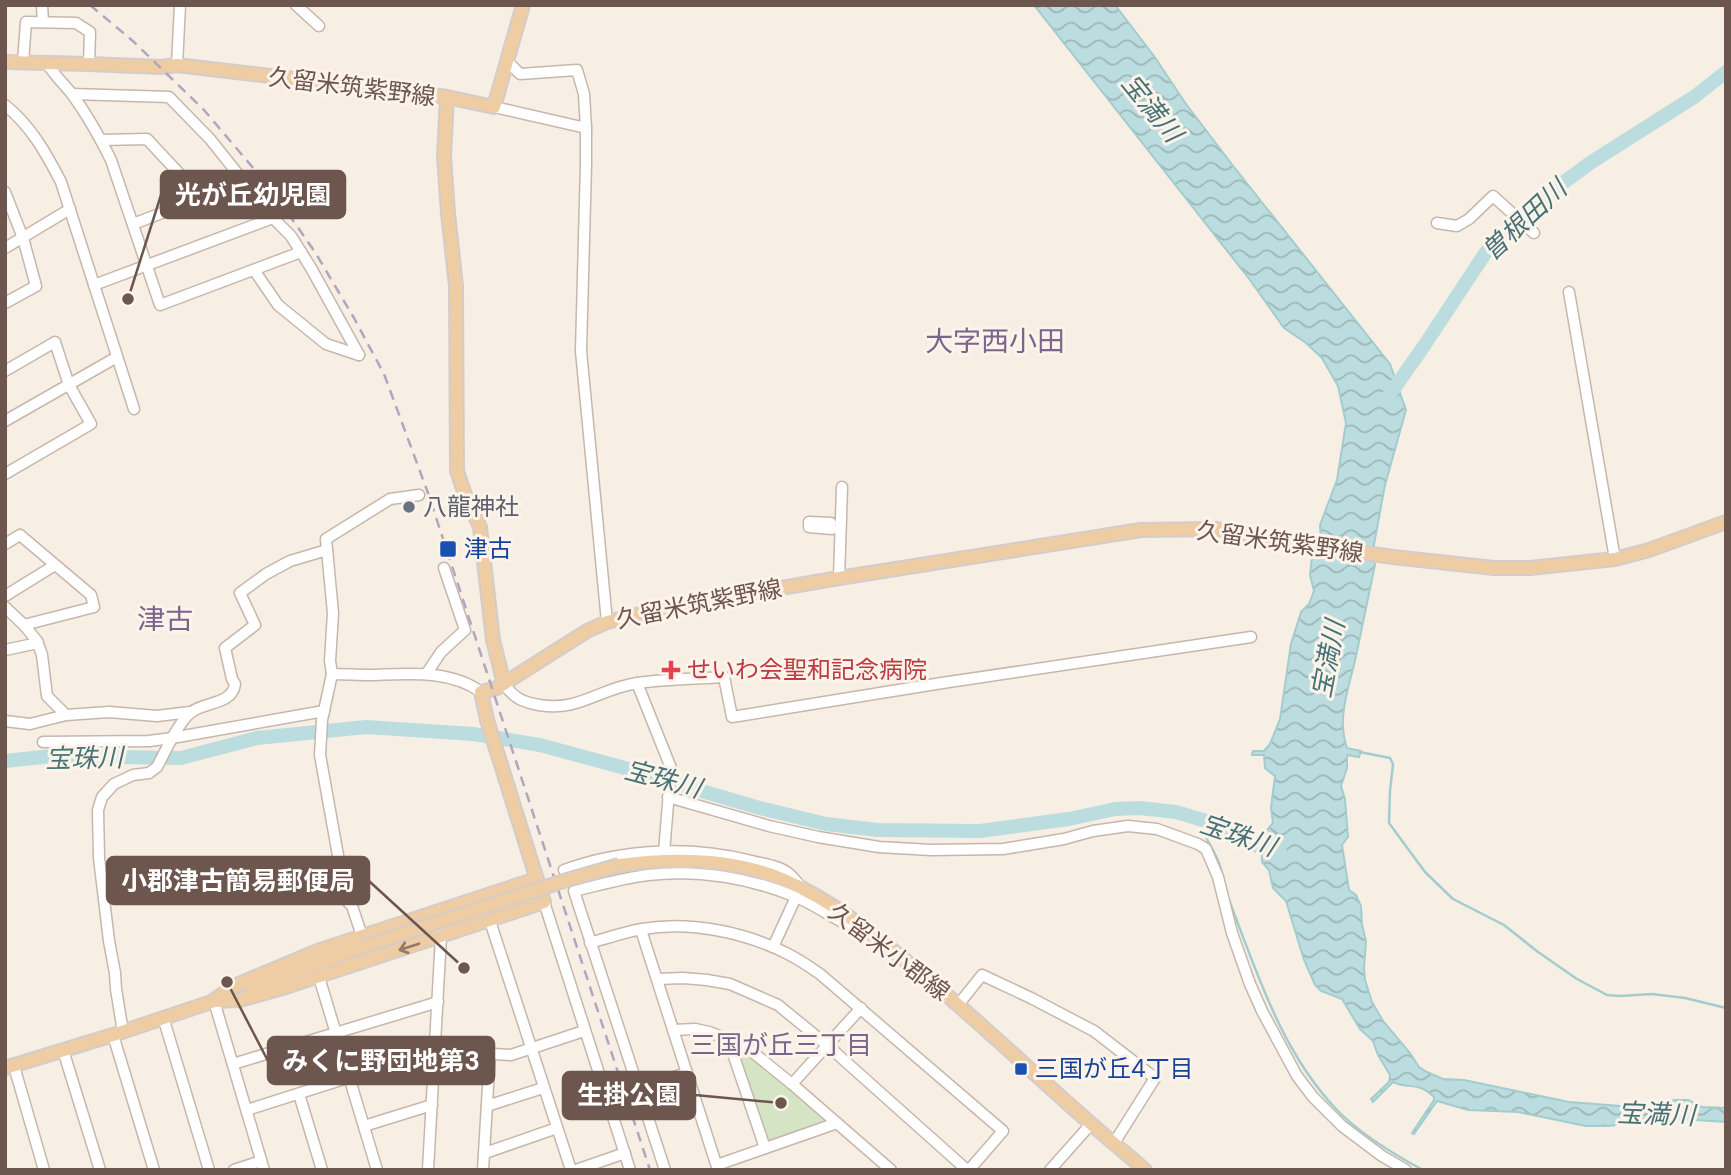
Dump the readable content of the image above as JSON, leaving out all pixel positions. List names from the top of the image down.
{
  "streets": {
    "main road": ["久留米筑紫野線", "久留米小郡線"]
  },
  "districts": ["大字西小田", "津古", "三国が丘三丁目"],
  "water": ["宝満川", "曽根田川", "宝珠川"],
  "places": {
    "other": [
      "光が丘幼児園",
      "八龍神社",
      "小郡津古簡易郵便局",
      "みくに野団地第3",
      "生掛公園"
    ],
    "transit": ["津古", "三国が丘4丁目"],
    "health": ["せいわ会聖和記念病院"]
  }
}
